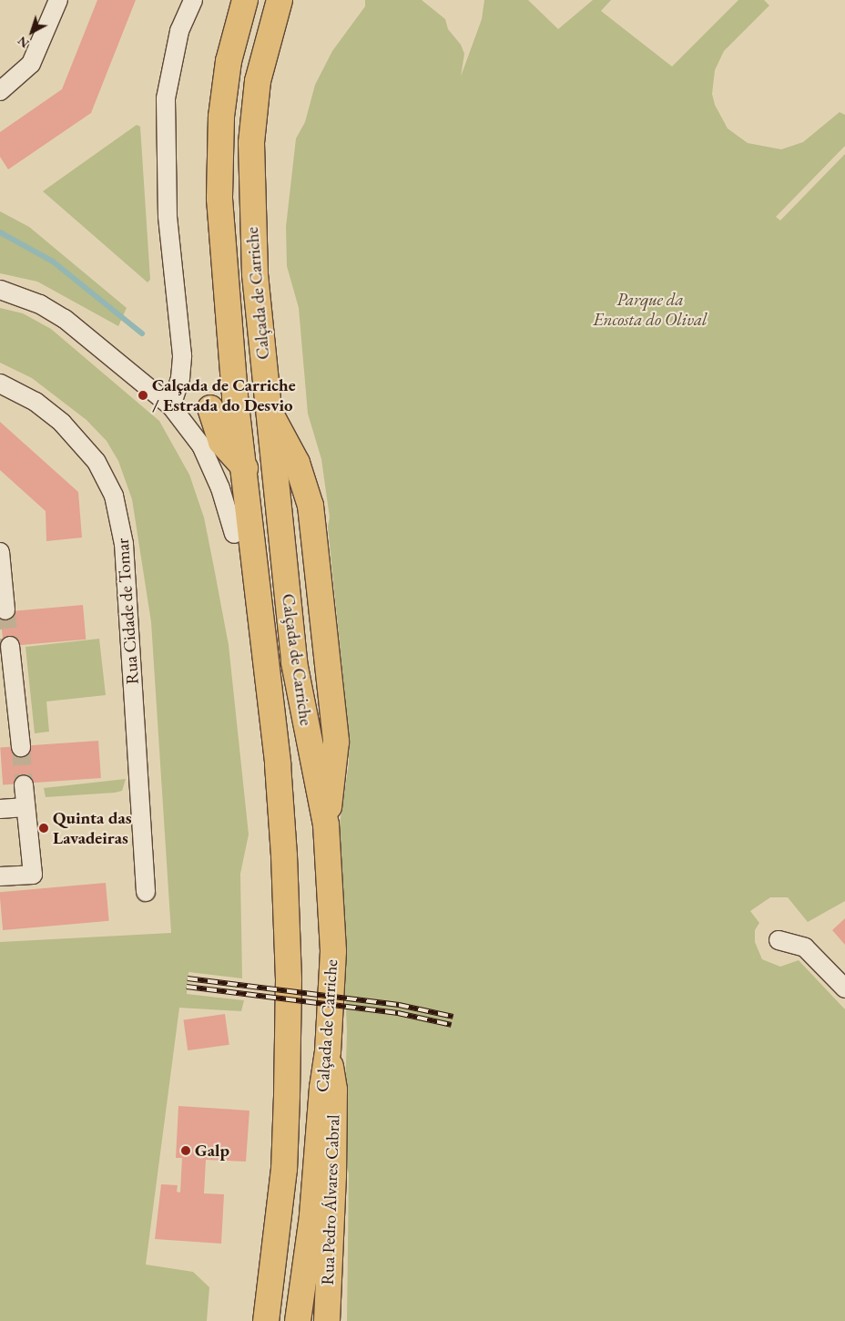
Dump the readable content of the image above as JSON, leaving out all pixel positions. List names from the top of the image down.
{
  "streets": {
    "main road": ["Calçada de Carriche", "Rua Pedro Álvares Cabral"],
    "street": ["Rua Cidade de Tomar"]
  },
  "crossings": [
    ["Calçada de Carriche", "Rua Pedro Álvares Cabral"]
  ],
  "parks": ["Parque da Encosta do Olival"],
  "places": ["Calçada de Carriche / Estrada do Desvio", "Quinta das Lavadeiras", "Galp"],
  "north": "bottom left"
}
